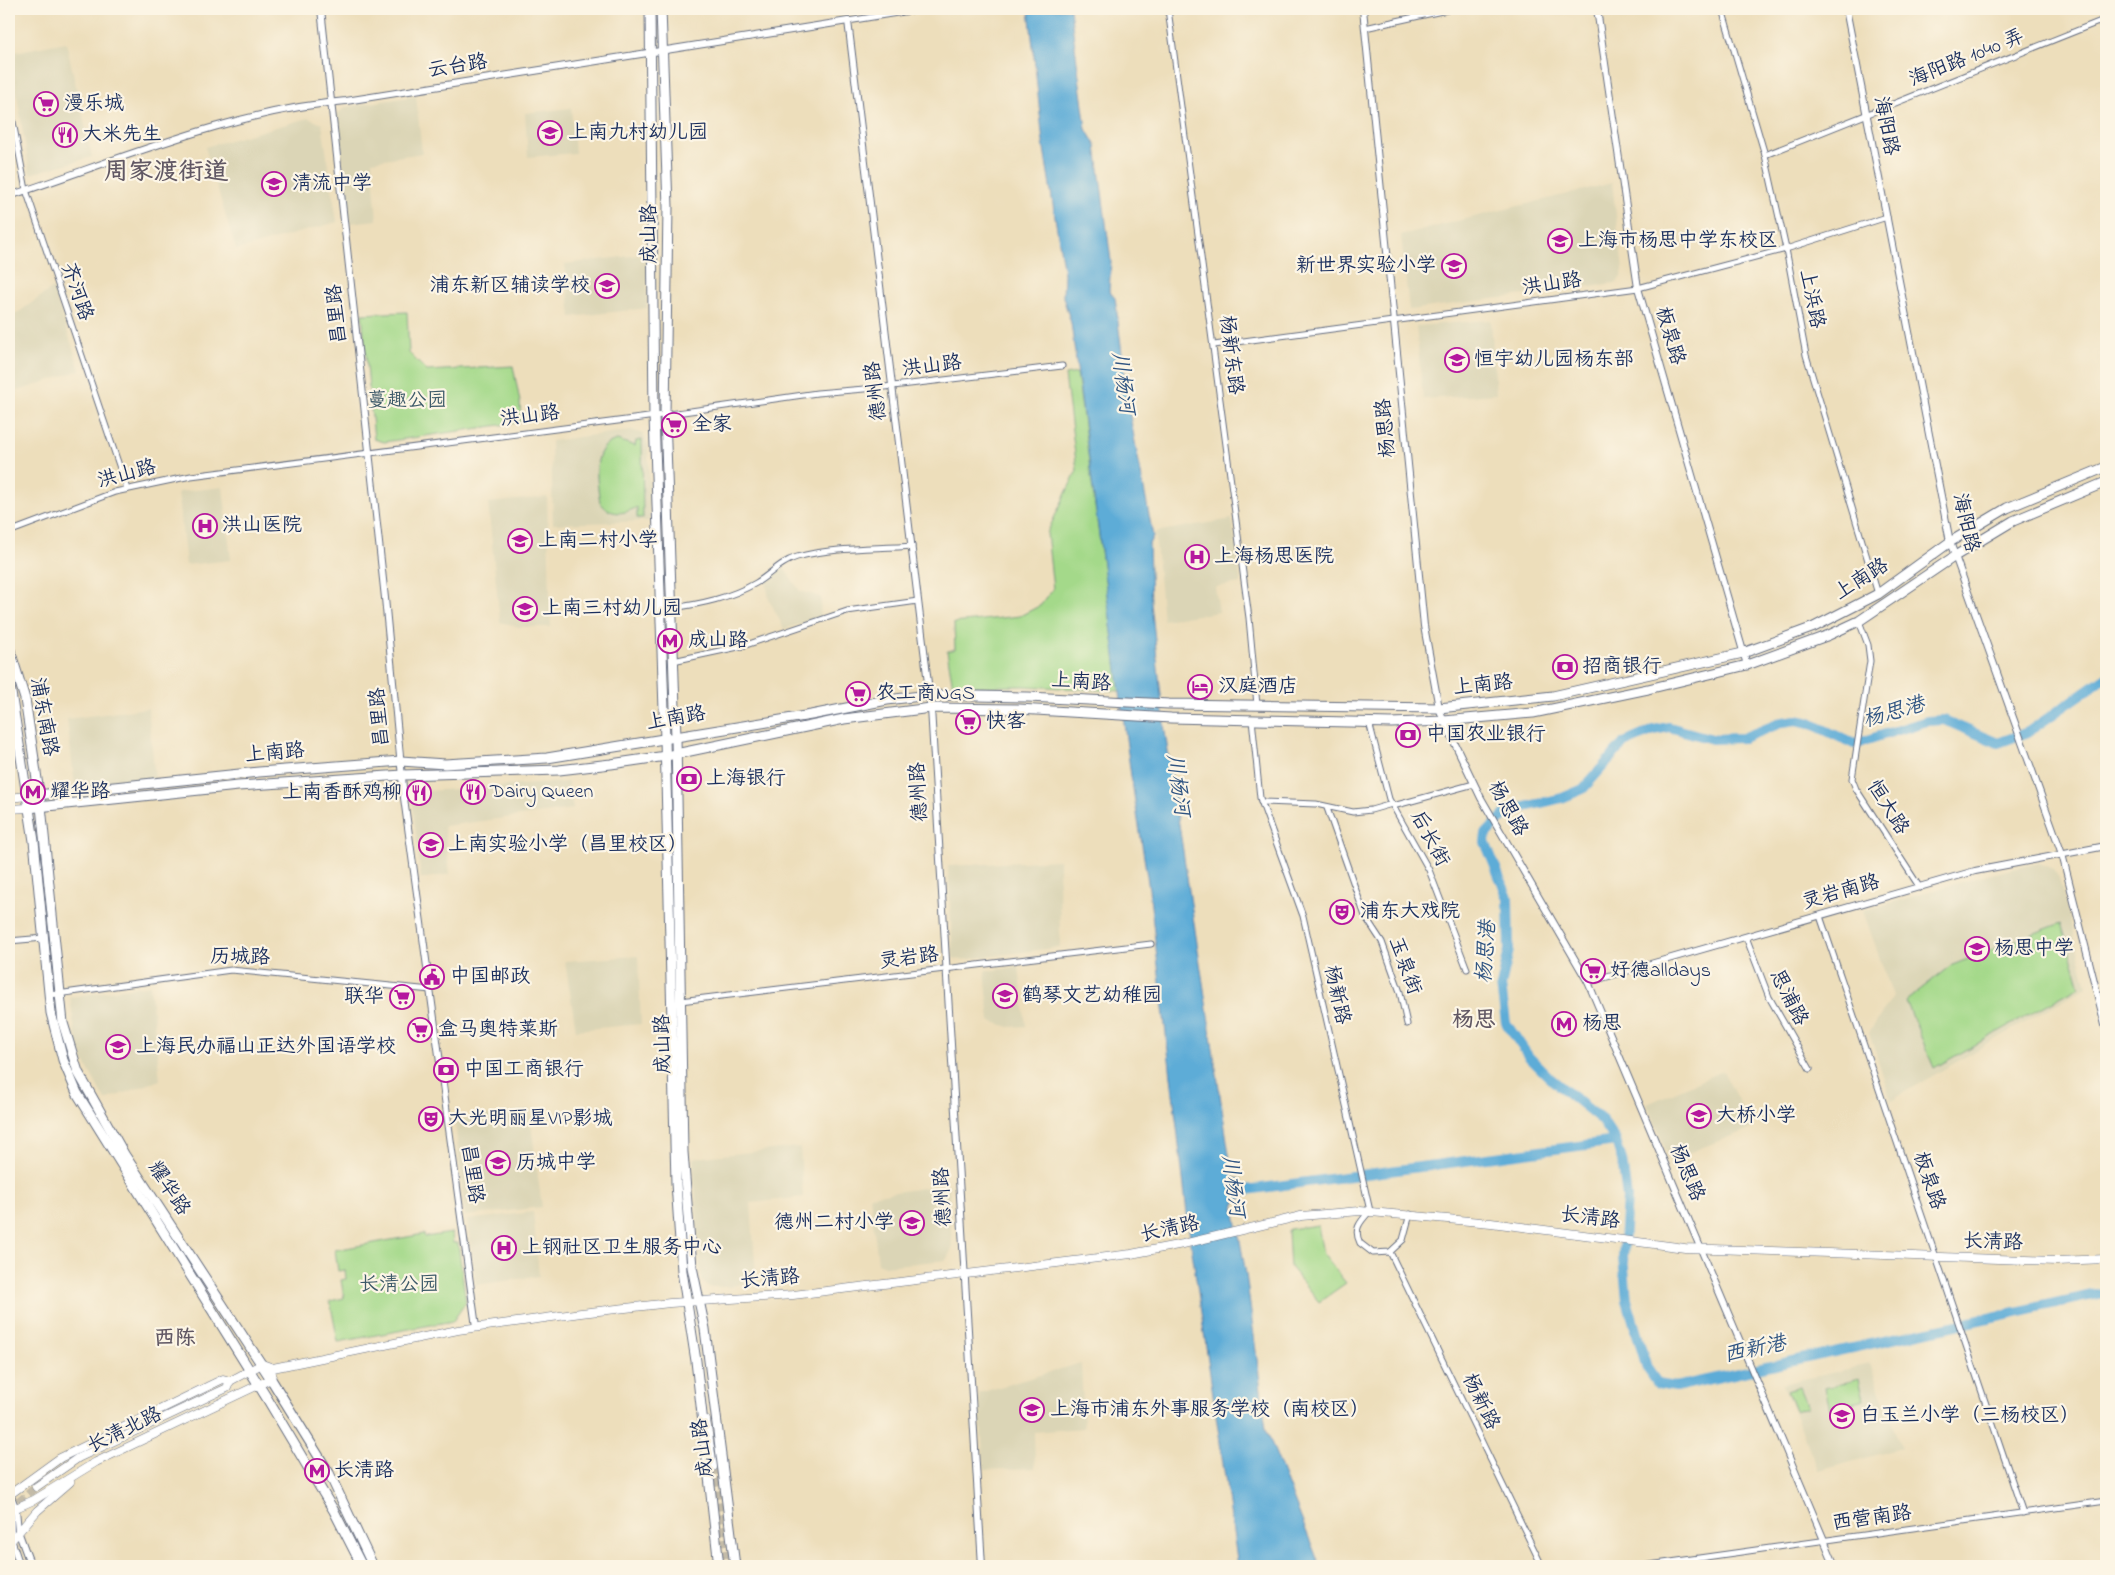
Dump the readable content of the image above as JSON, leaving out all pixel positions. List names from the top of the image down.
{
  "streets": {
    "main road": [
      "成山路",
      "上南路",
      "浦东南路",
      "耀华路",
      "长清路",
      "长清北路"
    ],
    "street": [
      "海阳路 1040 弄",
      "云台路",
      "海阳路",
      "洪山路",
      "齐河路",
      "上浜路",
      "昌里路",
      "板泉路",
      "杨新东路",
      "德州路",
      "杨思路",
      "恒大路",
      "后长街",
      "灵岩南路",
      "历城路",
      "灵岩路",
      "玉泉街",
      "杨新路",
      "思浦路",
      "西营南路"
    ]
  },
  "crossings": [
    ["海阳路 1040 弄", "海阳路"],
    ["海阳路 1040 弄", "上浜路"],
    ["云台路", "成山路"],
    ["云台路", "齐河路"],
    ["云台路", "昌里路"],
    ["云台路", "德州路"],
    ["海阳路", "洪山路"],
    ["海阳路", "上南路"],
    ["海阳路", "灵岩南路"],
    ["成山路", "洪山路"],
    ["成山路", "上南路"],
    ["成山路", "灵岩路"],
    ["成山路", "长清路"],
    ["洪山路", "齐河路"],
    ["洪山路", "上浜路"],
    ["洪山路", "昌里路"],
    ["洪山路", "板泉路"],
    ["洪山路", "杨新东路"],
    ["洪山路", "德州路"],
    ["洪山路", "杨思路"],
    ["上浜路", "上南路"],
    ["昌里路", "上南路"],
    ["昌里路", "历城路"],
    ["昌里路", "长清路"],
    ["板泉路", "上南路"],
    ["板泉路", "灵岩南路"],
    ["板泉路", "长清路"],
    ["板泉路", "西营南路"],
    ["杨新东路", "上南路"],
    ["德州路", "上南路"],
    ["德州路", "灵岩路"],
    ["德州路", "长清路"],
    ["杨思路", "上南路"],
    ["杨思路", "灵岩南路"],
    ["杨思路", "长清路"],
    ["杨思路", "西营南路"],
    ["上南路", "浦东南路"],
    ["上南路", "恒大路"],
    ["上南路", "后长街"],
    ["上南路", "杨新路"],
    ["上南路", "耀华路"],
    ["浦东南路", "耀华路"],
    ["恒大路", "灵岩南路"],
    ["灵岩南路", "思浦路"],
    ["历城路", "耀华路"],
    ["杨新路", "长清路"],
    ["耀华路", "长清北路"]
  ],
  "districts": ["周家渡街道", "杨思", "西陈"],
  "water": ["川杨河", "杨思港", "西新港"],
  "parks": ["蔓趣公园", "长清公园"],
  "places": {
    "supermarket": [
      "漫乐城",
      "全家",
      "农工商NGS",
      "快客",
      "好德alldays",
      "联华",
      "盒马奥特莱斯"
    ],
    "school or university": [
      "上南九村幼儿园",
      "清流中学",
      "上海市杨思中学东校区",
      "新世界实验小学",
      "浦东新区辅读学校",
      "恒宇幼儿园杨东部",
      "上南二村小学",
      "上南三村幼儿园",
      "上南实验小学（昌里校区）",
      "杨思中学",
      "鹤琴文艺幼稚园",
      "上海民办福山正达外国语学校",
      "大桥小学",
      "历城中学",
      "德州二村小学",
      "上海市浦东外事服务学校（南校区）",
      "白玉兰小学（三杨校区）"
    ],
    "restaurant": ["大米先生", "Dairy Queen", "上南香酥鸡柳"],
    "hospital": ["洪山医院", "上海杨思医院", "上钢社区卫生服务中心"],
    "metro station": [
      "成山路",
      "耀华路",
      "杨思",
      "长清路"
    ],
    "bank": [
      "招商银行",
      "中国农业银行",
      "上海银行",
      "中国工商银行"
    ],
    "hotel": ["汉庭酒店"],
    "theatre": ["浦东大戏院", "大光明丽星VIP影城"],
    "public building": ["中国邮政"]
  }
}
